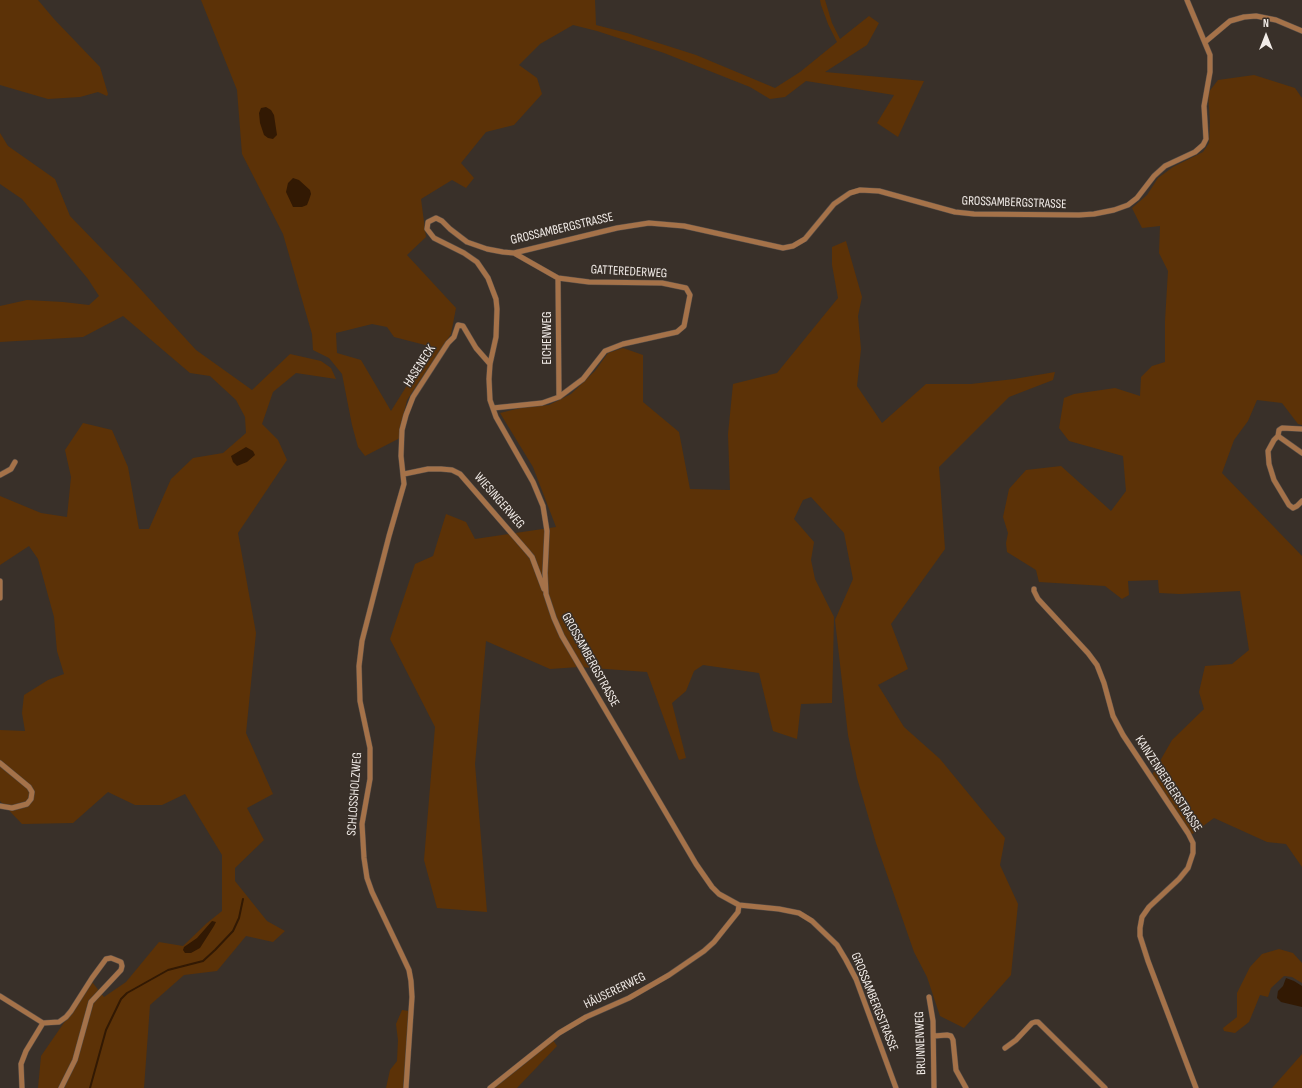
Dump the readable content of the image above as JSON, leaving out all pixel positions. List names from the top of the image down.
{
  "streets": {
    "street": [
      "GROSSAMBERGSTRASSE",
      "GATTEREDERWEG",
      "EICHENWEG",
      "HASENECK",
      "WIESINGERWEG",
      "KAINZENBERGERSTRASSE",
      "SCHLOSSHOLZWEG",
      "HÄUSERERWEG",
      "BRUNNENWEG"
    ]
  },
  "crossings": [
    ["GROSSAMBERGSTRASSE", "GATTEREDERWEG"],
    ["GROSSAMBERGSTRASSE", "HASENECK"],
    ["GROSSAMBERGSTRASSE", "WIESINGERWEG"],
    ["GROSSAMBERGSTRASSE", "HÄUSERERWEG"],
    ["GATTEREDERWEG", "EICHENWEG"],
    ["HASENECK", "WIESINGERWEG"],
    ["HASENECK", "SCHLOSSHOLZWEG"],
    ["WIESINGERWEG", "SCHLOSSHOLZWEG"]
  ],
  "north": "top"
}
